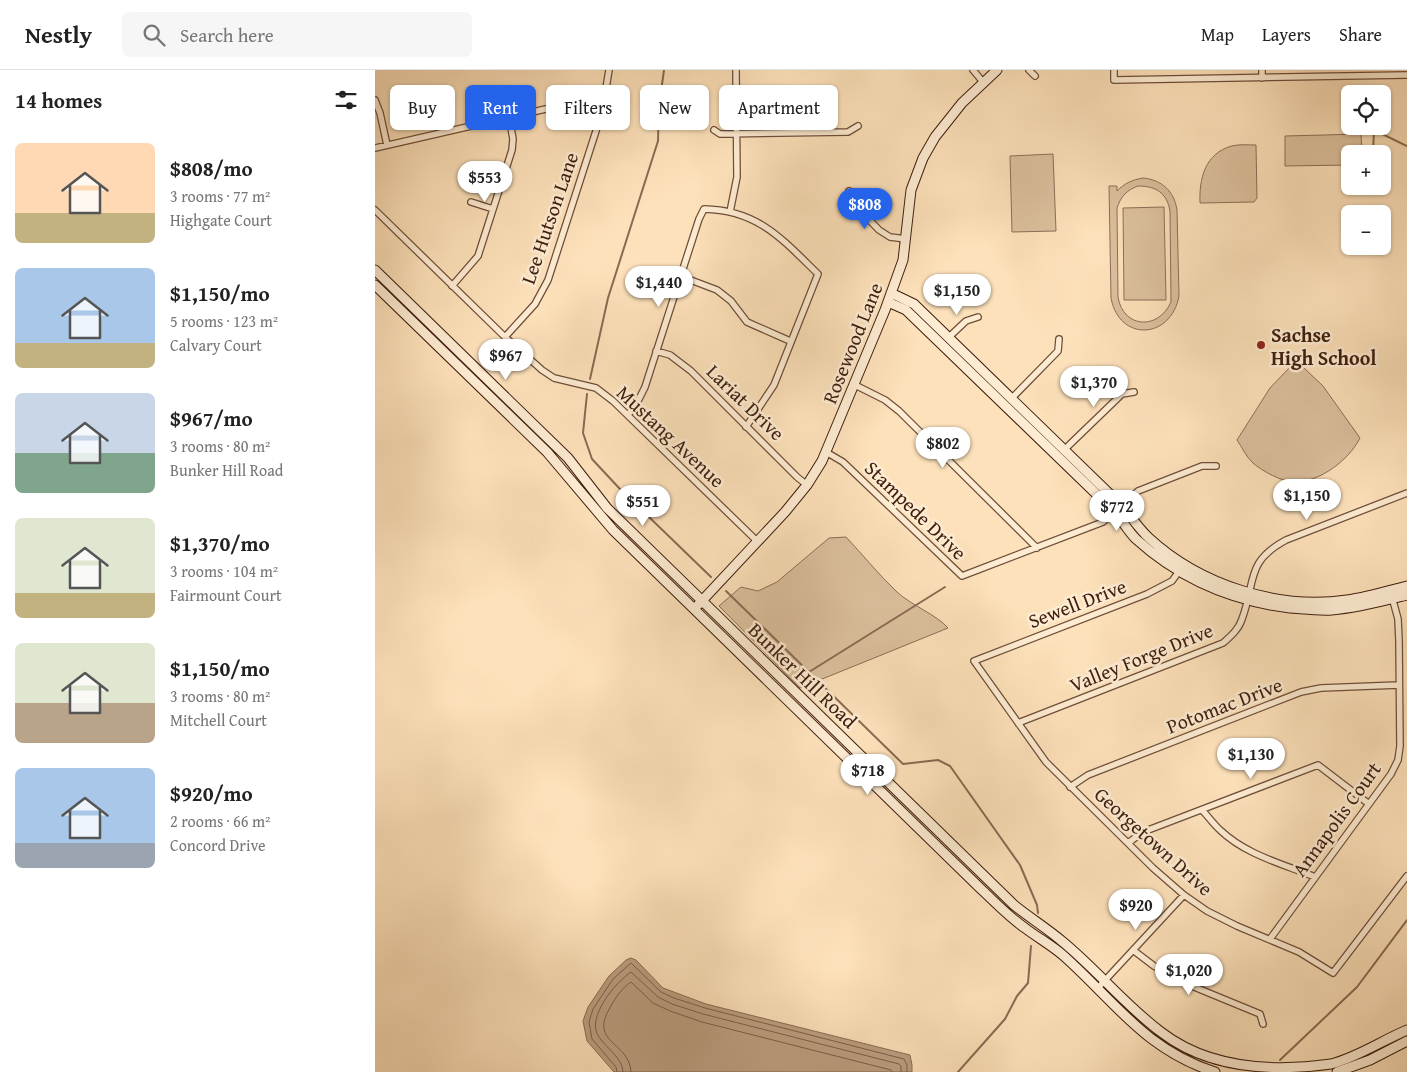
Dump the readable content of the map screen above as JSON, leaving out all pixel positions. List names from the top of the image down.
{
  "streets": {
    "main road": ["Rosewood Lane", "Bunker Hill Road"],
    "street": [
      "Lee Hutson Lane",
      "Lariat Drive",
      "Mustang Avenue",
      "Stampede Drive",
      "Sewell Drive",
      "Valley Forge Drive",
      "Potomac Drive",
      "Annapolis Court",
      "Georgetown Drive"
    ]
  },
  "crossings": [
    ["Lee Hutson Lane", "Mustang Avenue"],
    ["Rosewood Lane", "Lariat Drive"],
    ["Rosewood Lane", "Mustang Avenue"],
    ["Rosewood Lane", "Stampede Drive"],
    ["Rosewood Lane", "Bunker Hill Road"],
    ["Sewell Drive", "Georgetown Drive"],
    ["Valley Forge Drive", "Georgetown Drive"],
    ["Potomac Drive", "Annapolis Court"],
    ["Potomac Drive", "Georgetown Drive"],
    ["Annapolis Court", "Georgetown Drive"]
  ],
  "places": ["Sachse High School"],
  "page": {
    "header": "Nestly",
    "search": "Search here",
    "nav": ["Map", "Layers", "Share"],
    "heading": "14 homes",
    "map_buttons": ["+", "−"],
    "chip": [
      "Buy",
      "Rent",
      "Filters",
      "New",
      "Apartment"
    ],
    "list": [
      {
        "name": "$808/mo",
        "note": "3 rooms · 77 m² · Highgate Court"
      },
      {
        "name": "$1,150/mo",
        "note": "5 rooms · 123 m² · Calvary Court"
      },
      {
        "name": "$967/mo",
        "note": "3 rooms · 80 m² · Bunker Hill Road"
      },
      {
        "name": "$1,370/mo",
        "note": "3 rooms · 104 m² · Fairmount Court"
      },
      {
        "name": "$1,150/mo",
        "note": "3 rooms · 80 m² · Mitchell Court"
      },
      {
        "name": "$920/mo",
        "note": "2 rooms · 66 m² · Concord Drive"
      }
    ],
    "price": [
      "$553",
      "$808",
      "$1,440",
      "$1,150",
      "$967",
      "$1,370",
      "$802",
      "$1,150",
      "$551",
      "$772",
      "$1,130",
      "$718",
      "$920",
      "$1,020"
    ]
  }
}
